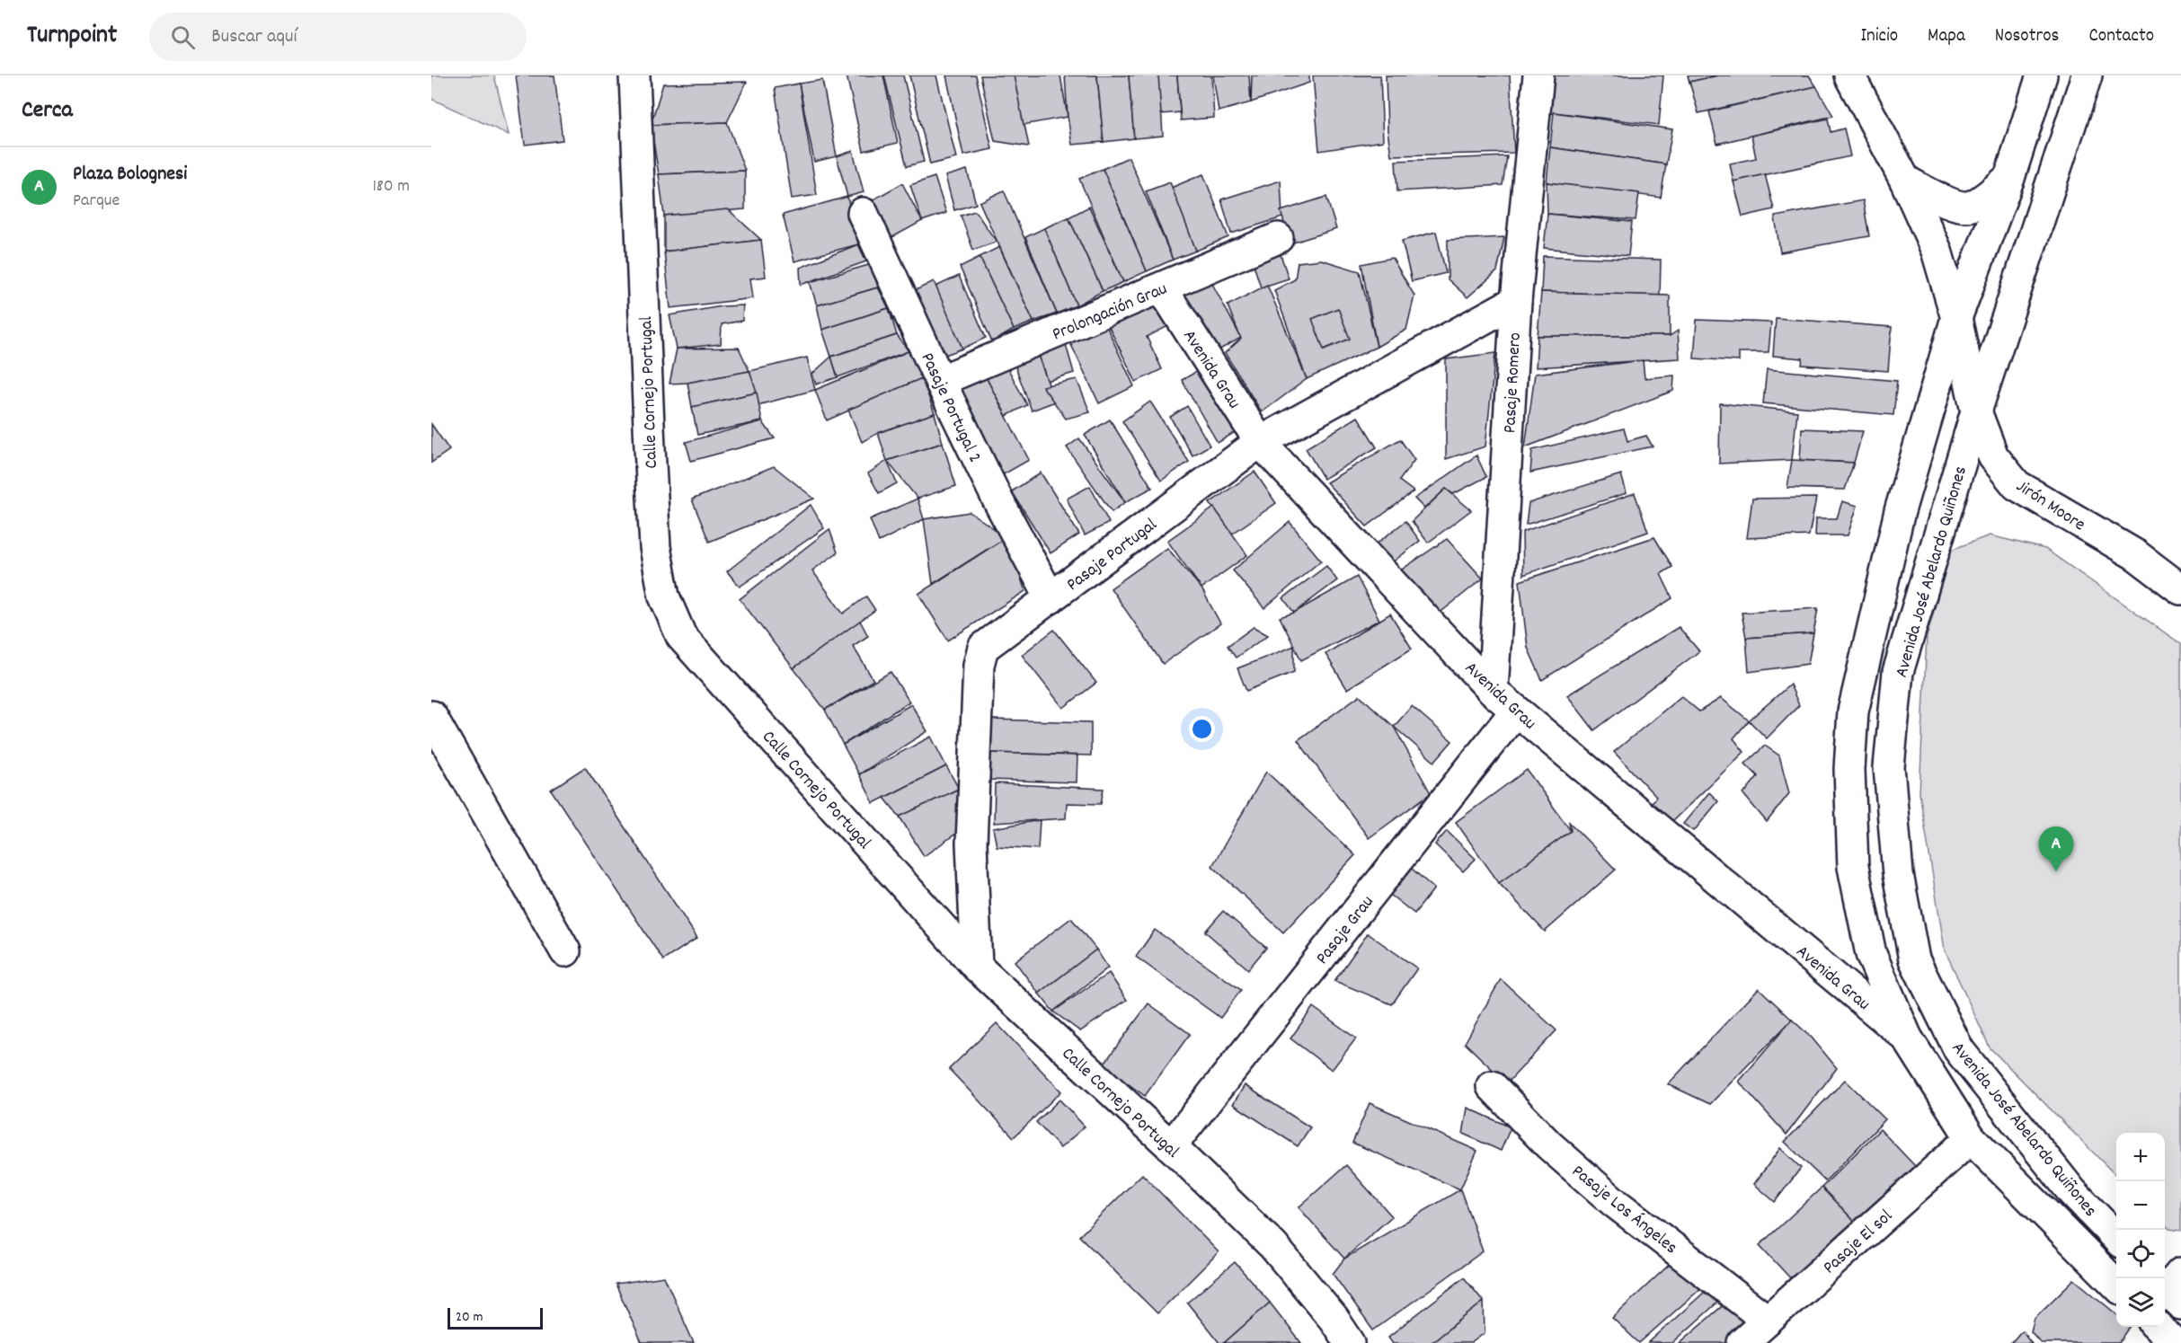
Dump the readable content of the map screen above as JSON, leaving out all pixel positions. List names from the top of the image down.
{
  "streets": {
    "street": [
      "Prolongación Grau",
      "Avenida Grau",
      "Pasaje Romero",
      "Calle Cornejo Portugal",
      "Pasaje Portugal 2",
      "Jirón Moore",
      "Pasaje Portugal",
      "Avenida José Abelardo Quiñones",
      "Pasaje Grau",
      "Pasaje Los Ángeles",
      "Pasaje El sol"
    ]
  },
  "crossings": [
    ["Prolongación Grau", "Avenida Grau"],
    ["Prolongación Grau", "Pasaje Portugal 2"],
    ["Avenida Grau", "Pasaje Romero"],
    ["Avenida Grau", "Jirón Moore"],
    ["Avenida Grau", "Pasaje Portugal"],
    ["Avenida Grau", "Pasaje Grau"],
    ["Avenida Grau", "Pasaje El sol"],
    ["Pasaje Romero", "Pasaje Portugal"],
    ["Calle Cornejo Portugal", "Pasaje Portugal"],
    ["Calle Cornejo Portugal", "Pasaje Grau"],
    ["Pasaje Portugal 2", "Pasaje Portugal"],
    ["Jirón Moore", "Avenida José Abelardo Quiñones"],
    ["Pasaje Los Ángeles", "Pasaje El sol"]
  ],
  "scale_bar": "20 m",
  "page": {
    "header": "Turnpoint",
    "search": "Buscar aquí",
    "nav": [
      "Inicio",
      "Mapa",
      "Nosotros",
      "Contacto"
    ],
    "heading": "Cerca",
    "list": [
      {
        "mark": "A",
        "name": "Plaza Bolognesi",
        "note": "Parque",
        "value": "180 m"
      }
    ],
    "pins": "A",
    "map_buttons": ["+", "−"],
    "scale": "20 m"
  }
}
